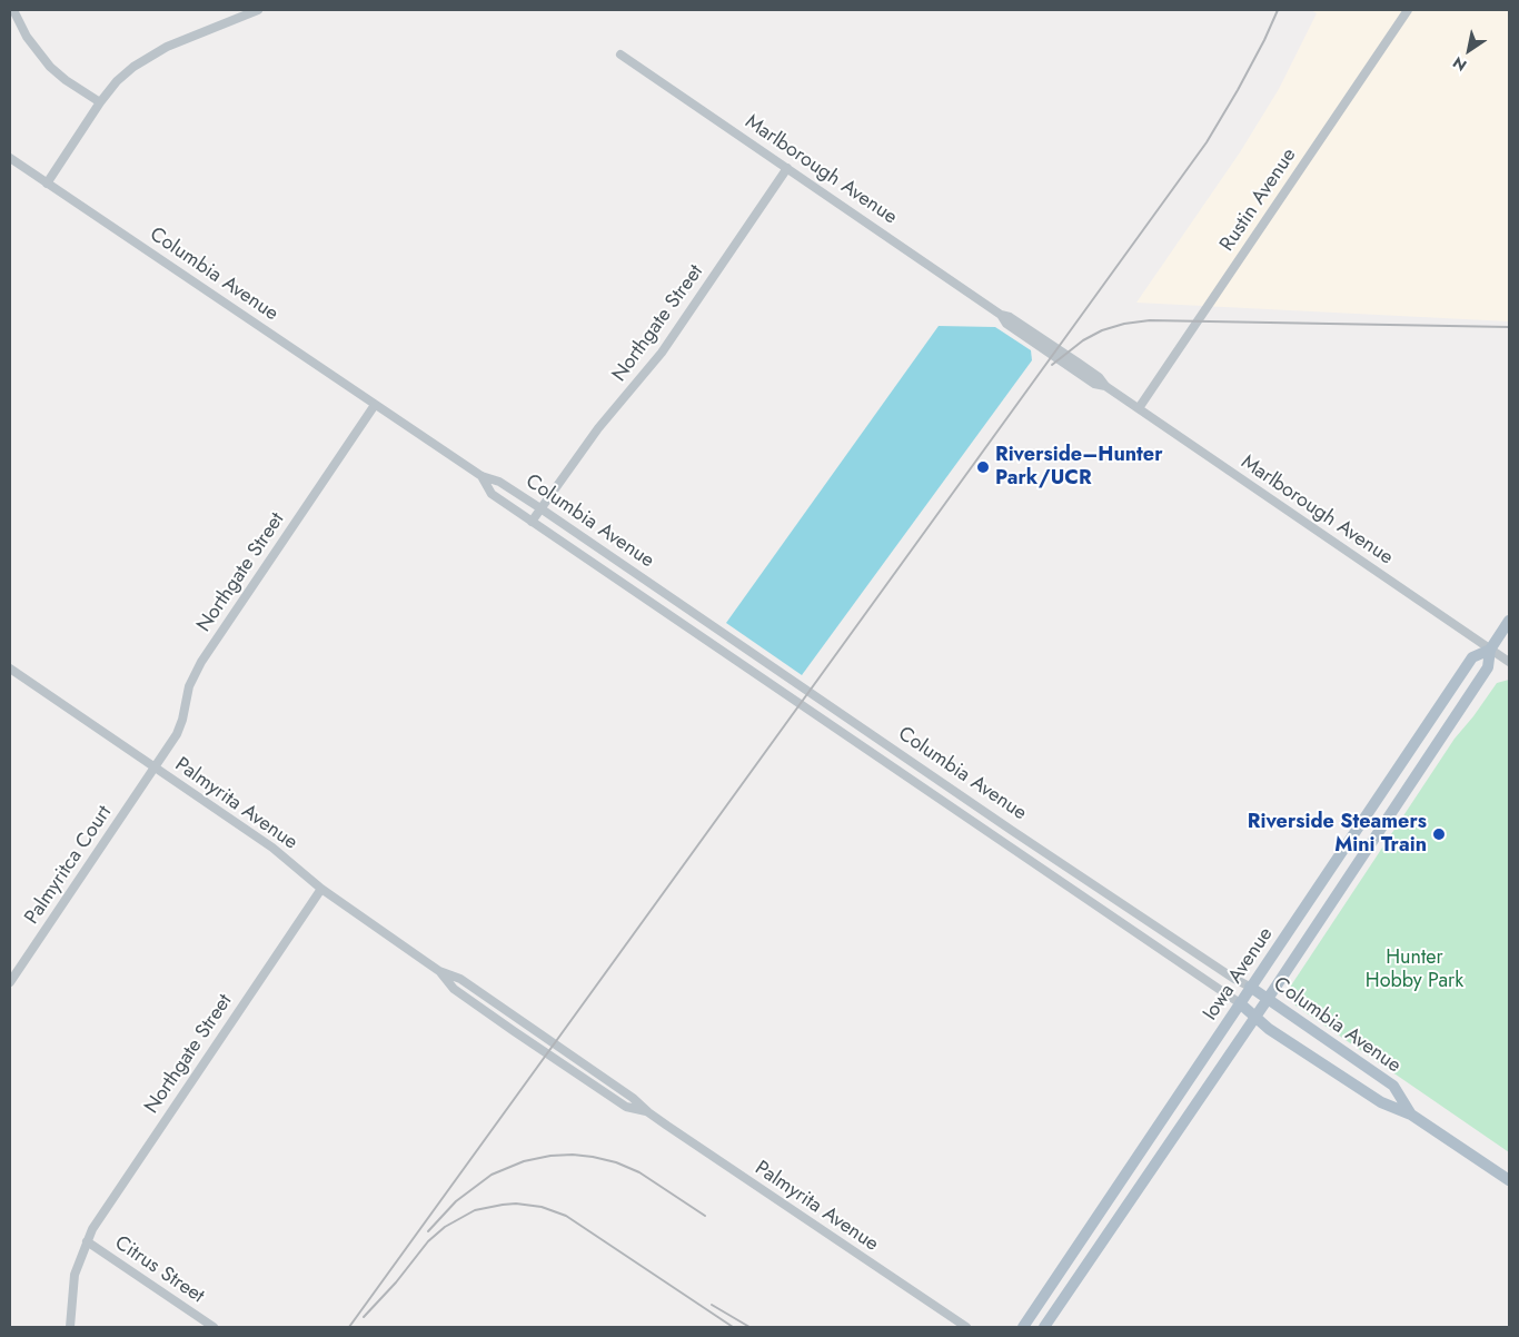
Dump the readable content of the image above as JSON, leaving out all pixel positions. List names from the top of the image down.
{
  "streets": {
    "main road": ["Columbia Avenue", "Iowa Avenue"],
    "street": [
      "Marlborough Avenue",
      "Rustin Avenue",
      "Northgate Street",
      "Palmyrita Avenue",
      "Palmyritca Court",
      "Citrus Street"
    ]
  },
  "crossings": [
    ["Marlborough Avenue", "Rustin Avenue"],
    ["Marlborough Avenue", "Northgate Street"],
    ["Marlborough Avenue", "Iowa Avenue"],
    ["Columbia Avenue", "Northgate Street"],
    ["Columbia Avenue", "Iowa Avenue"],
    ["Northgate Street", "Palmyrita Avenue"],
    ["Northgate Street", "Palmyritca Court"],
    ["Northgate Street", "Citrus Street"],
    ["Palmyrita Avenue", "Palmyritca Court"]
  ],
  "parks": ["Hunter Hobby Park"],
  "places": ["Riverside–Hunter Park/UCR", "Riverside Steamers Mini Train"],
  "north": "bottom left"
}
